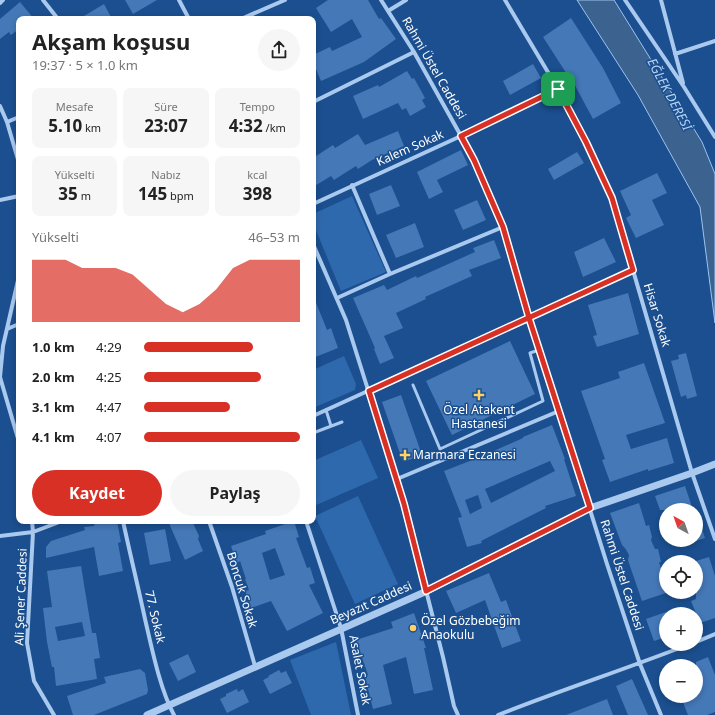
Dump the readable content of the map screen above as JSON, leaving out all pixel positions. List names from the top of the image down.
{
  "streets": {
    "street": [
      "Rahmi Üstel Caddesi",
      "Kalem Sokak",
      "Hisar Sokak",
      "Boncuk Sokak",
      "Ali Şener Caddesi",
      "Beyazıt Caddesi",
      "77. Sokak",
      "Asalet Sokak"
    ]
  },
  "crossings": [
    ["Rahmi Üstel Caddesi", "Kalem Sokak"],
    ["Rahmi Üstel Caddesi", "Beyazıt Caddesi"],
    ["Kalem Sokak", "Hisar Sokak"],
    ["Hisar Sokak", "Beyazıt Caddesi"],
    ["Boncuk Sokak", "Beyazıt Caddesi"],
    ["Beyazıt Caddesi", "77. Sokak"],
    ["Beyazıt Caddesi", "Asalet Sokak"]
  ],
  "water": ["EĞLEK DERESİ"],
  "places": {
    "health": ["Özel Atakent Hastanesi", "Marmara Eczanesi"],
    "other": ["Özel Gözbebeğim Anaokulu"]
  },
  "north": "top left",
  "page": {
    "heading": ["Akşam koşusu", "19:37 · 5 × 1.0 km"],
    "stats": [
      ["Mesafe", "5.10 km"],
      ["Süre", "23:07"],
      ["Tempo", "4:32 /km"],
      ["Yükselti", "35 m"],
      ["Nabız", "145 bpm"],
      ["kcal", "398"]
    ],
    "chart": ["Yükselti", "46–53 m"],
    "list": [
      {
        "name": "1.0 km",
        "note": "4:29"
      },
      {
        "name": "2.0 km",
        "note": "4:25"
      },
      {
        "name": "3.1 km",
        "note": "4:47"
      },
      {
        "name": "4.1 km",
        "note": "4:07"
      }
    ],
    "buttons": ["Kaydet", "Paylaş"],
    "map_buttons": ["+", "−"]
  }
}
